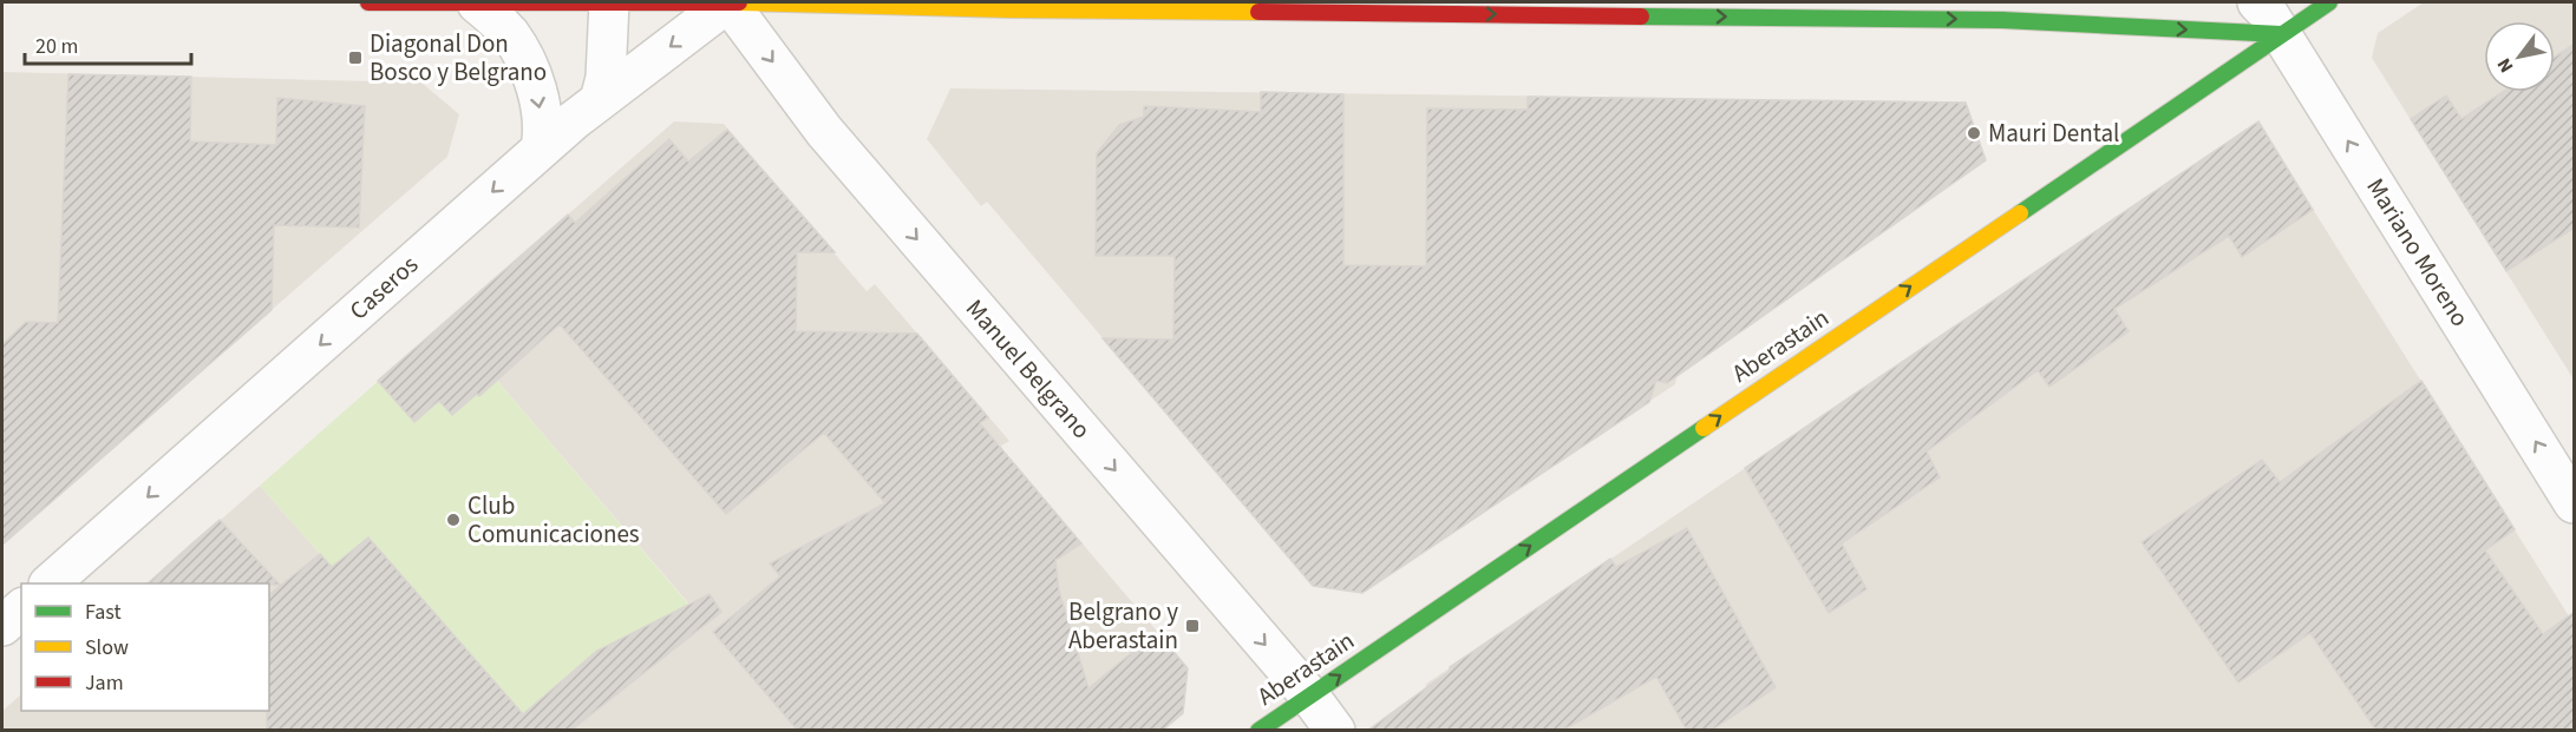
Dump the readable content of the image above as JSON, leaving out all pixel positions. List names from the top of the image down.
{
  "streets": {
    "street": [
      "Mariano Moreno",
      "Caseros",
      "Aberastain",
      "Manuel Belgrano"
    ]
  },
  "crossings": [
    ["Mariano Moreno", "Aberastain"],
    ["Caseros", "Manuel Belgrano"],
    ["Aberastain", "Manuel Belgrano"]
  ],
  "one_way": [
    "Mariano Moreno",
    "Caseros",
    "Aberastain",
    "Manuel Belgrano"
  ],
  "places": {
    "transit": ["Diagonal Don Bosco y Belgrano", "Belgrano y Aberastain"],
    "other": ["Mauri Dental", "Club Comunicaciones"]
  },
  "legend": ["Fast", "Slow", "Jam"],
  "scale_bar": "20 m",
  "north": "bottom left"
}
